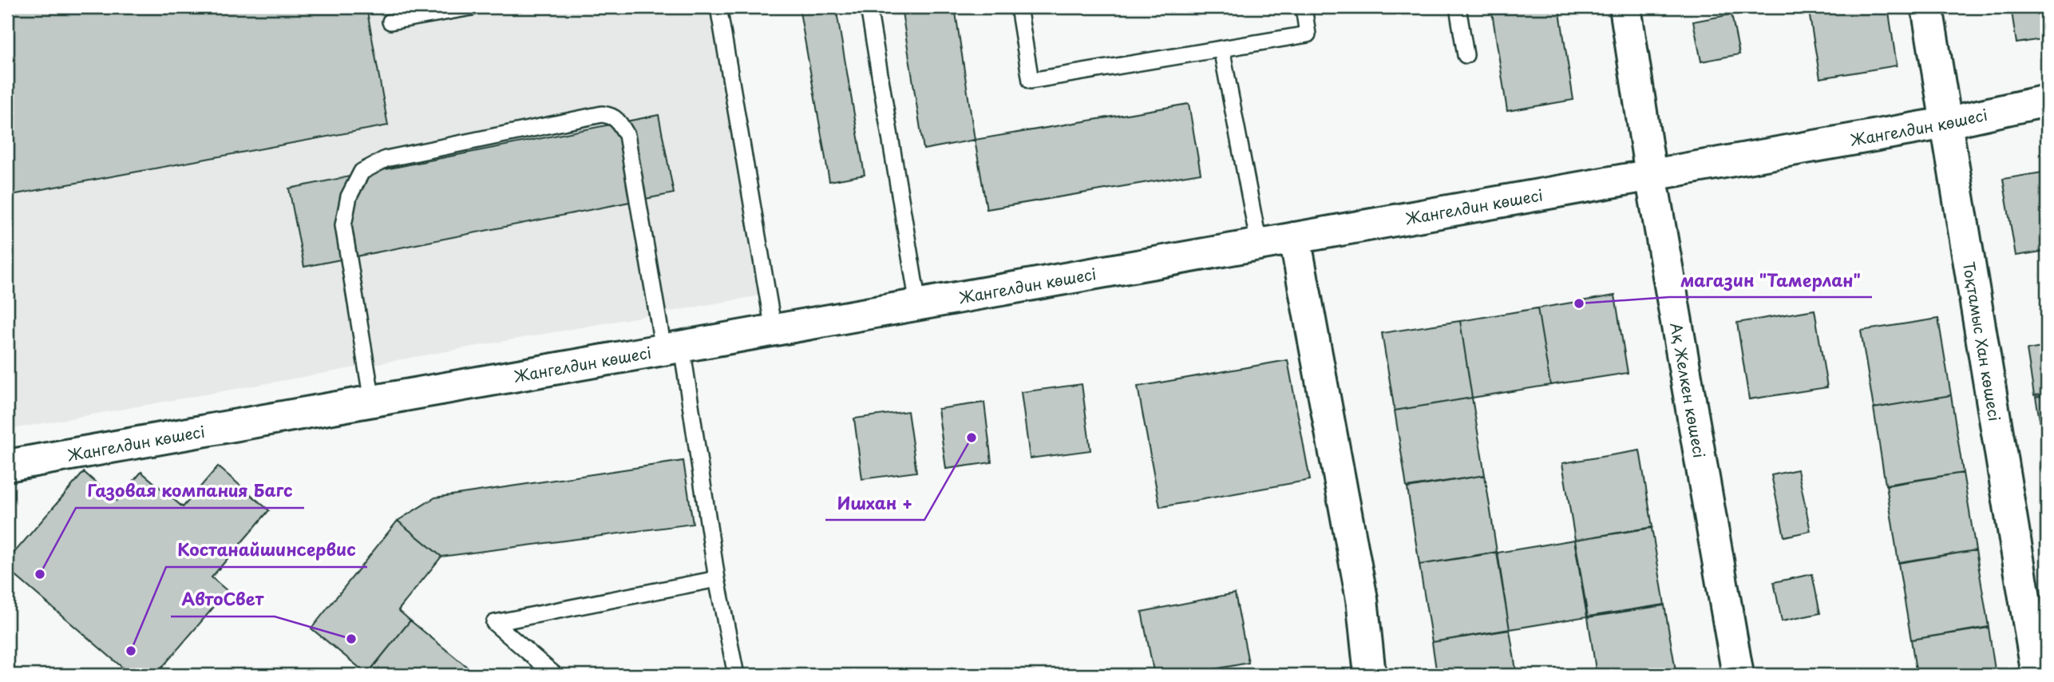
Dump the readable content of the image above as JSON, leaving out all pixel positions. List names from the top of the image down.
{
  "streets": {
    "street": ["Жангелдин көшесі", "Тоқтамыс Хан көшесі", "Ақ Желкен көшесі"]
  },
  "crossings": [
    ["Жангелдин көшесі", "Тоқтамыс Хан көшесі"],
    ["Жангелдин көшесі", "Ақ Желкен көшесі"]
  ],
  "places": [
    "магазин \"Тамерлан\"",
    "Ишхан +",
    "Газовая компания Багс",
    "АвтоСвет",
    "Костанайшинсервис"
  ]
}
